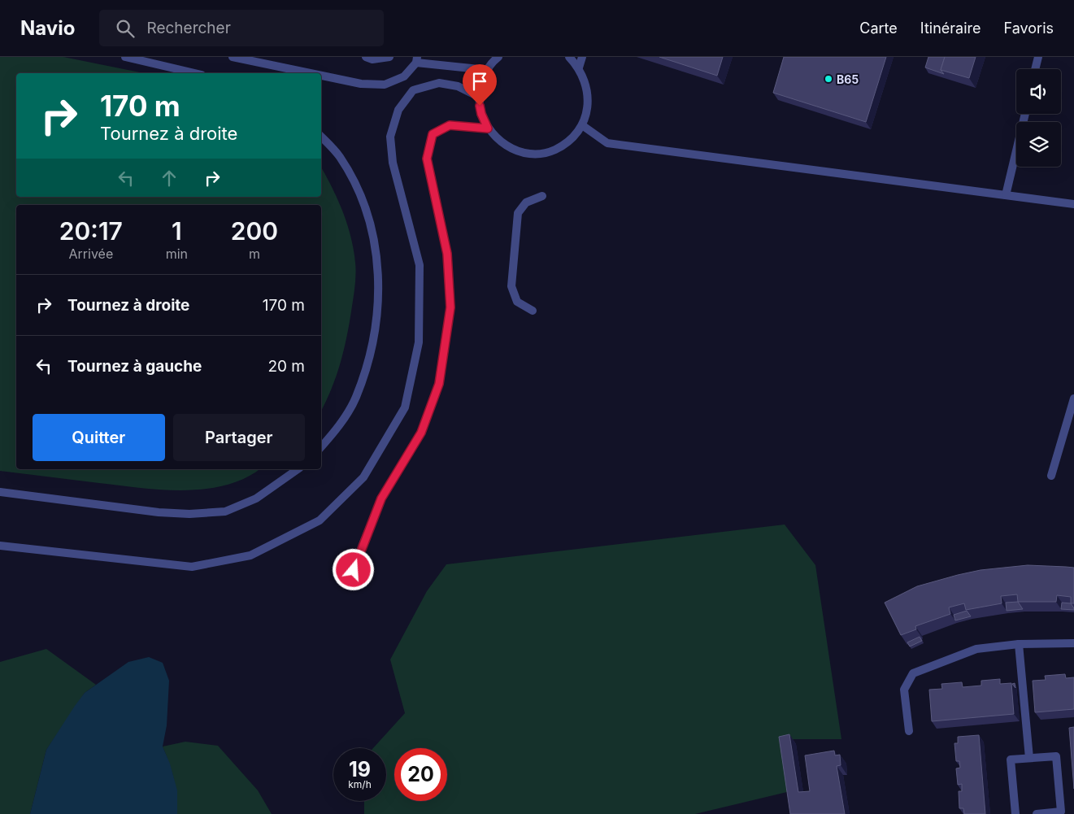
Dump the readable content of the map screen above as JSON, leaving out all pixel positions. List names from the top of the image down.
{
  "places": ["B65"],
  "page": {
    "header": "Navio",
    "search": "Rechercher",
    "nav": ["Carte", "Itinéraire", "Favoris"],
    "turn": ["170 m", "Tournez à droite"],
    "eta": [
      "20:17",
      "Arrivée",
      "1",
      "min",
      "200",
      "m"
    ],
    "list": [
      {
        "name": "Tournez à droite",
        "value": "170 m"
      },
      {
        "name": "Tournez à gauche",
        "value": "20 m"
      }
    ],
    "buttons": ["Quitter", "Partager"],
    "speed": "19 km/h",
    "limit": "20"
  }
}
